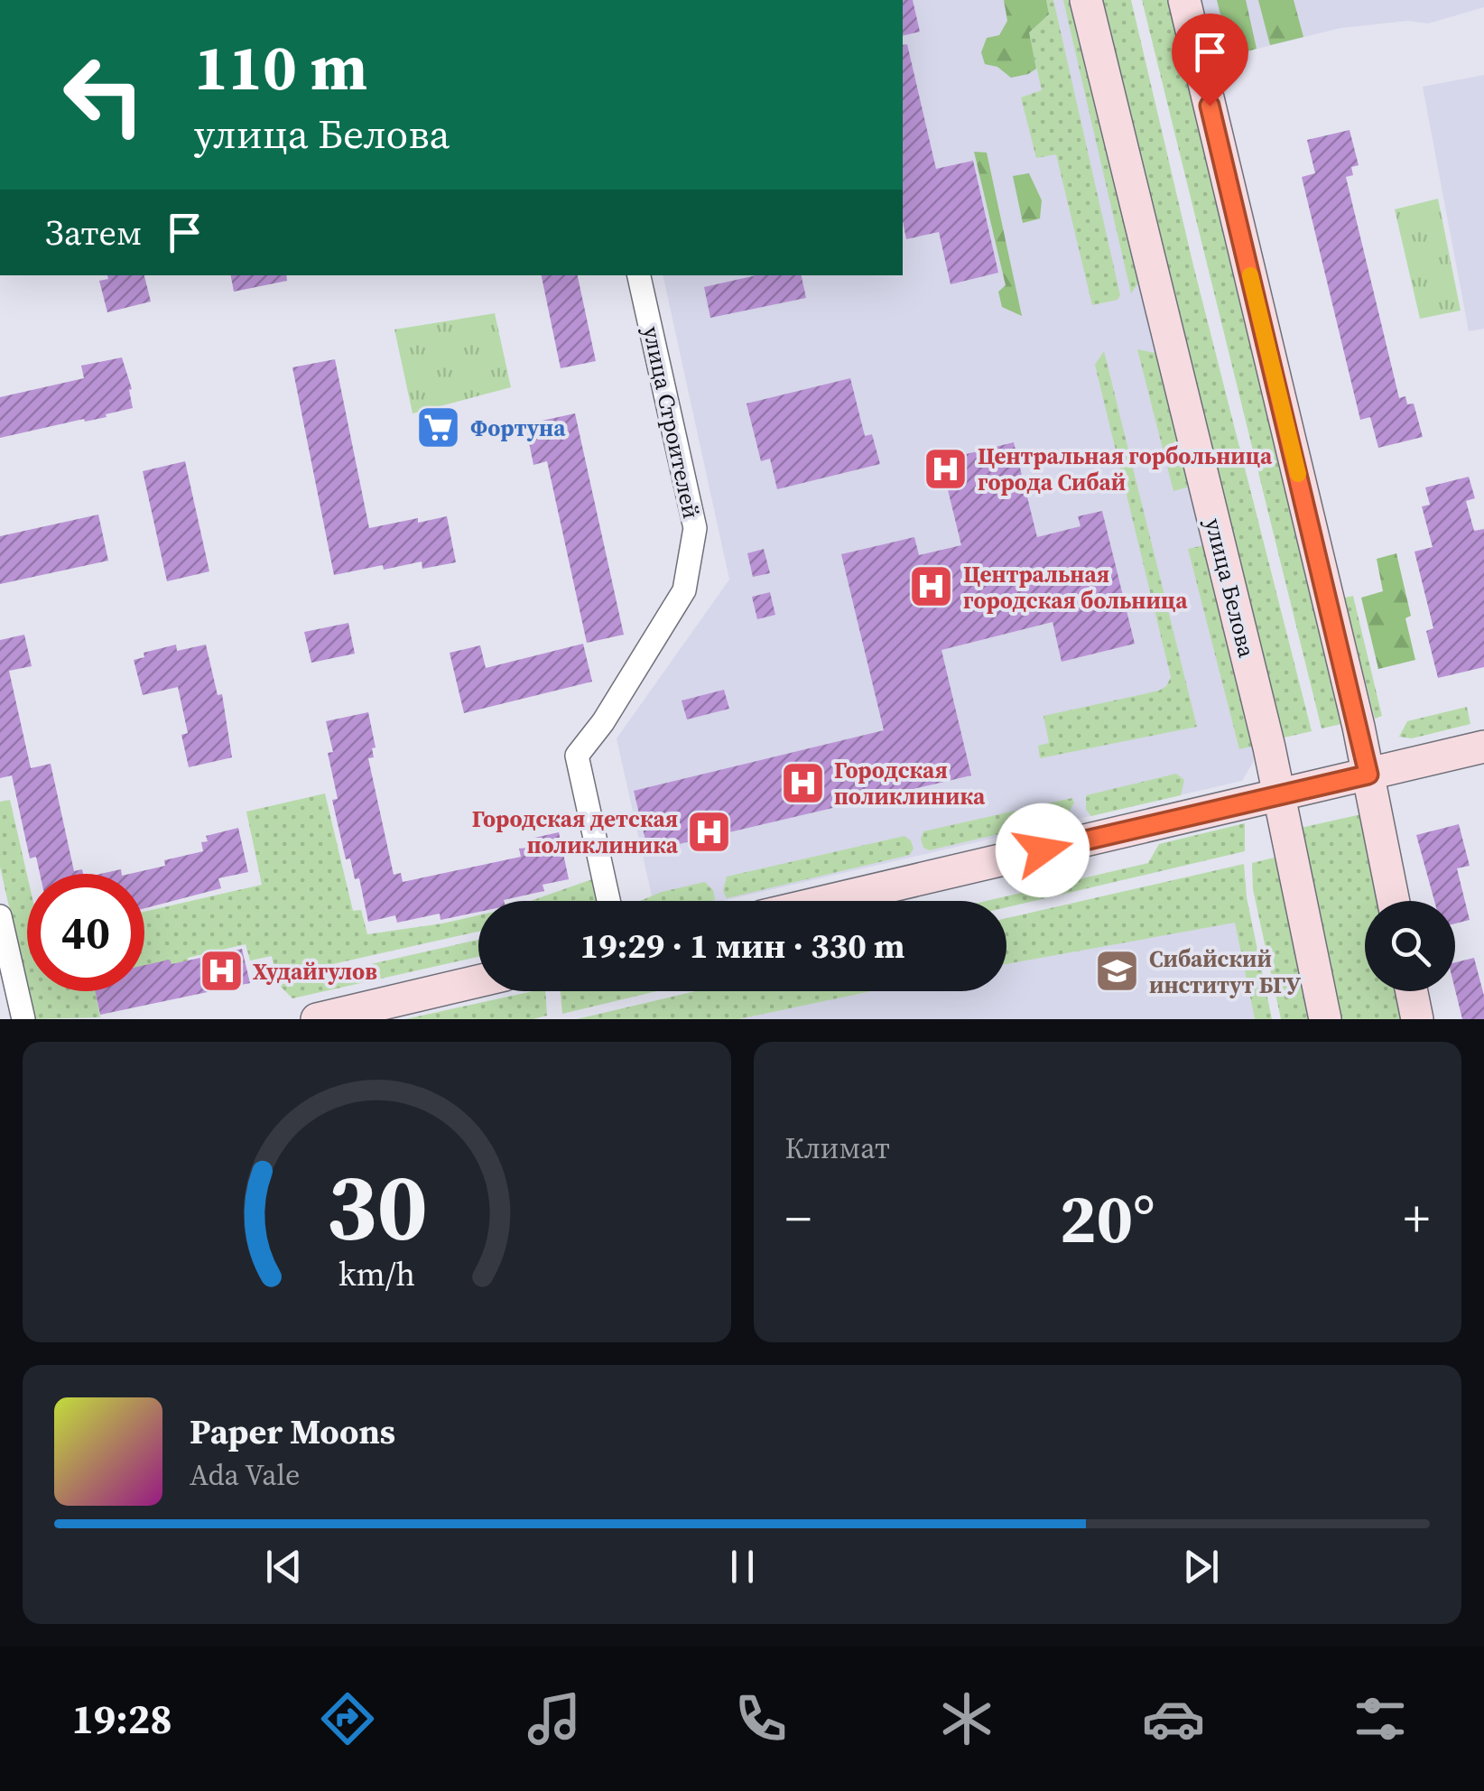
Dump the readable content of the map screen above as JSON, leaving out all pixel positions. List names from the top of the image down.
{
  "streets": {
    "main road": ["улица Белова"],
    "street": ["улица Строителей"]
  },
  "places": {
    "supermarket": ["Фортуна"],
    "hospital": [
      "Центральная горбольница города Сибай",
      "Центральная городская больница",
      "Городская поликлиника",
      "Городская детская поликлиника",
      "Худайгулов"
    ],
    "school or university": ["Сибайский институт БГУ"]
  },
  "page": {
    "turn": ["110 m", "улица Белова"],
    "then": "Затем",
    "limit": "40",
    "trip": "19:29 · 1 мин · 330 m",
    "tile": "Климат",
    "heat": ["−", "20°", "+"],
    "song": ["Paper Moons", "Ada Vale"],
    "tabs": "19:28",
    "gauge": ["30", "km/h"]
  }
}
